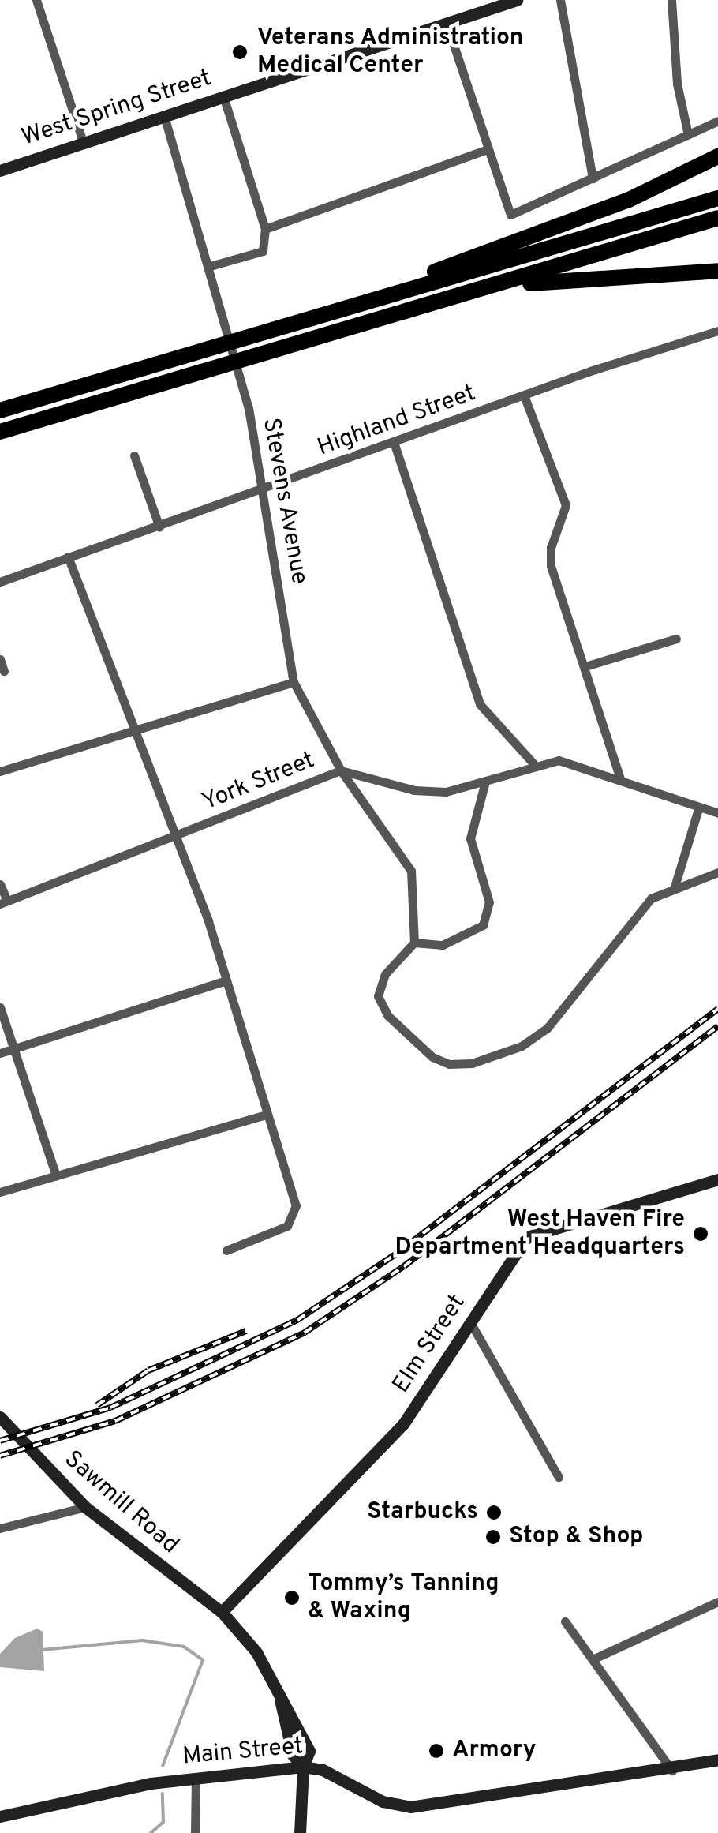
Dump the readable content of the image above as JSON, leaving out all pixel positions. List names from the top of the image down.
{
  "streets": {
    "main road": [
      "West Spring Street",
      "Elm Street",
      "Sawmill Road",
      "Main Street"
    ],
    "street": ["Highland Street", "Stevens Avenue", "York Street"]
  },
  "crossings": [
    ["West Spring Street", "Stevens Avenue"],
    ["Highland Street", "Stevens Avenue"],
    ["Stevens Avenue", "York Street"],
    ["Elm Street", "Sawmill Road"],
    ["Sawmill Road", "Main Street"]
  ],
  "places": [
    "Veterans Administration Medical Center",
    "West Haven Fire Department Headquarters",
    "Starbucks",
    "Stop & Shop",
    "Tommy’s Tanning & Waxing",
    "Armory"
  ]
}
